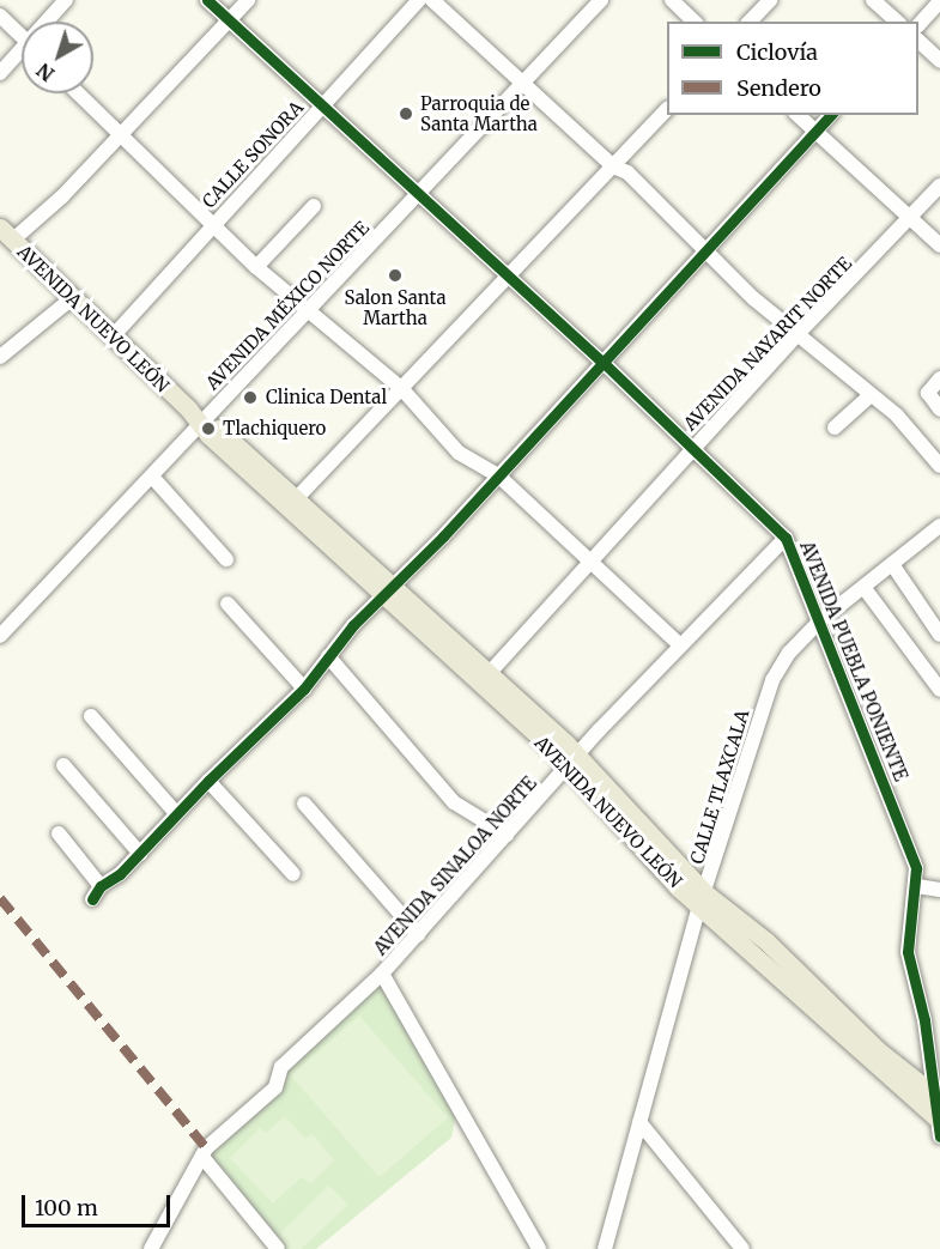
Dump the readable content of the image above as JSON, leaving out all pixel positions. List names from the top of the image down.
{
  "streets": {
    "main road": ["AVENIDA NUEVO LEÓN"],
    "street": [
      "CALLE SONORA",
      "AVENIDA MÉXICO NORTE",
      "AVENIDA NAYARIT NORTE",
      "AVENIDA PUEBLA PONIENTE",
      "CALLE TLAXCALA",
      "AVENIDA SINALOA NORTE"
    ]
  },
  "crossings": [
    ["CALLE SONORA", "AVENIDA NUEVO LEÓN"],
    ["CALLE SONORA", "AVENIDA PUEBLA PONIENTE"],
    ["AVENIDA MÉXICO NORTE", "AVENIDA NUEVO LEÓN"],
    ["AVENIDA MÉXICO NORTE", "AVENIDA PUEBLA PONIENTE"],
    ["AVENIDA NUEVO LEÓN", "AVENIDA NAYARIT NORTE"],
    ["AVENIDA NUEVO LEÓN", "AVENIDA PUEBLA PONIENTE"],
    ["AVENIDA NUEVO LEÓN", "CALLE TLAXCALA"],
    ["AVENIDA NUEVO LEÓN", "AVENIDA SINALOA NORTE"],
    ["AVENIDA NAYARIT NORTE", "AVENIDA PUEBLA PONIENTE"],
    ["AVENIDA PUEBLA PONIENTE", "CALLE TLAXCALA"],
    ["AVENIDA PUEBLA PONIENTE", "AVENIDA SINALOA NORTE"]
  ],
  "places": [
    "Parroquia de Santa Martha",
    "Salon Santa Martha",
    "Clinica Dental",
    "Tlachiquero"
  ],
  "legend": ["Ciclovía", "Sendero"],
  "scale_bar": "100 m",
  "north": "bottom left"
}
